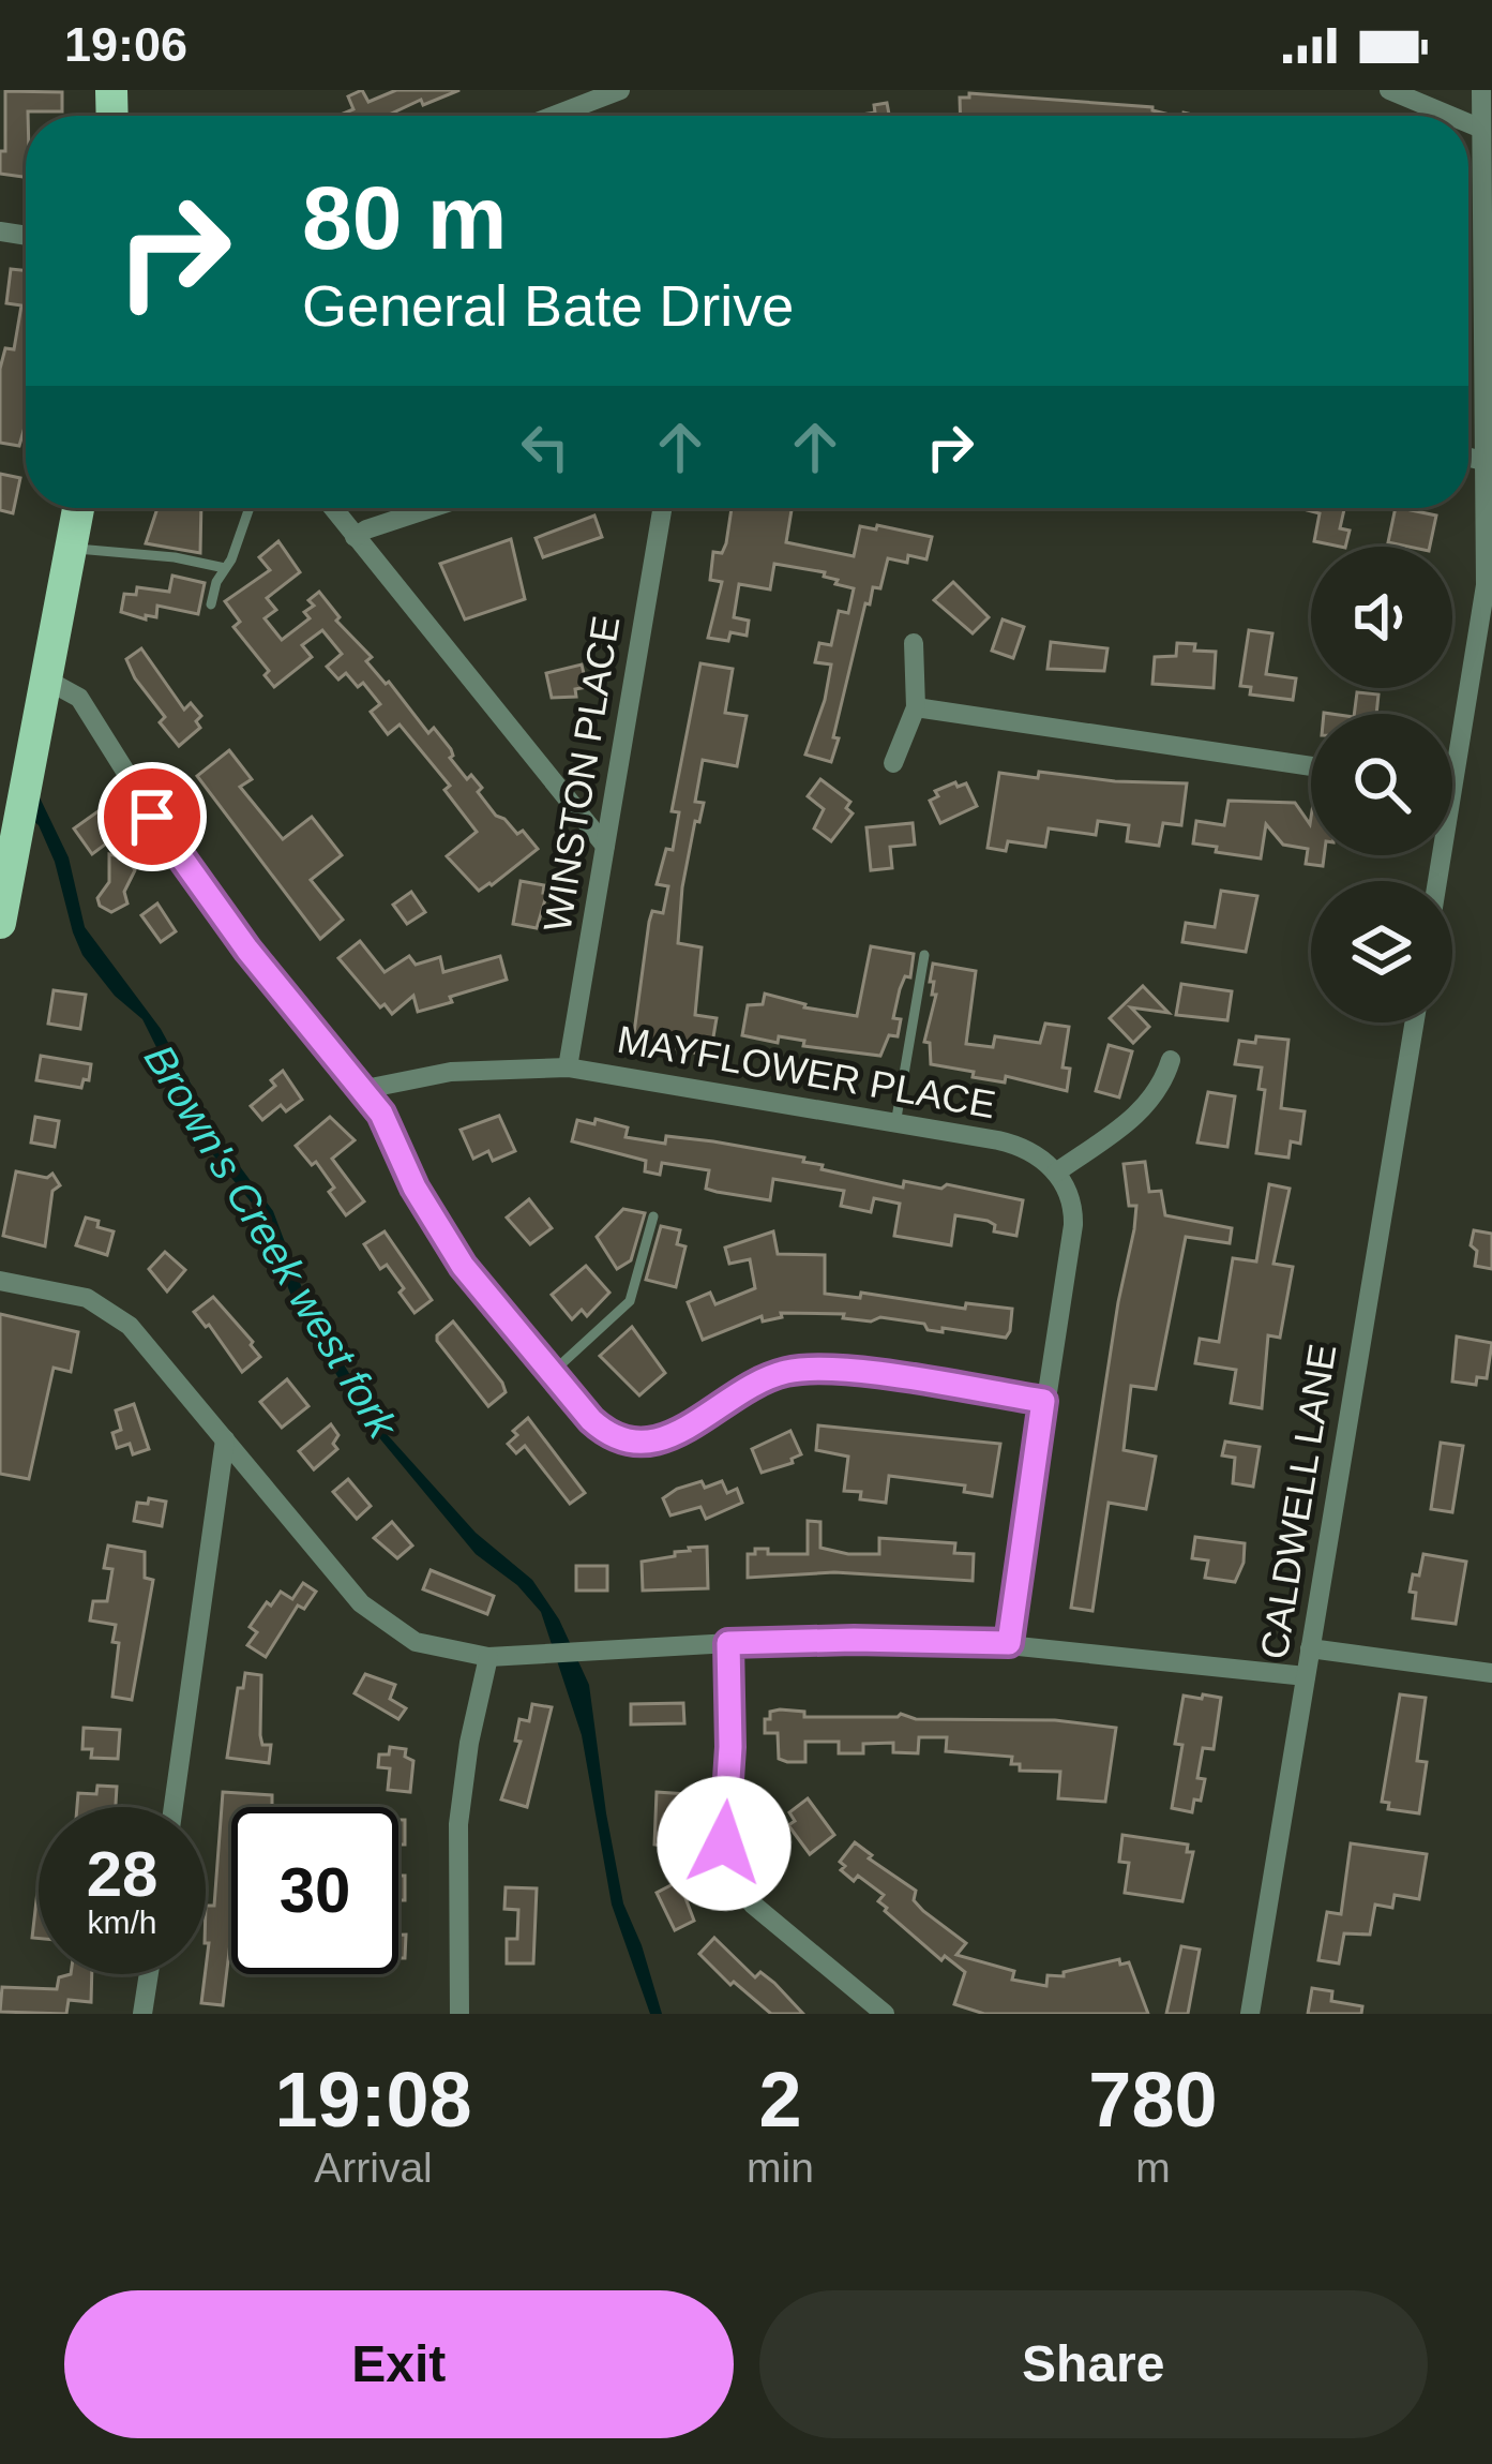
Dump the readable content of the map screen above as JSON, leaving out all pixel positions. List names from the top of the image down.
{
  "streets": {
    "street": ["WINSTON PLACE", "MAYFLOWER PLACE", "CALDWELL LANE"]
  },
  "crossings": [
    ["WINSTON PLACE", "MAYFLOWER PLACE"]
  ],
  "water": ["Brown's Creek west fork"],
  "page": {
    "status": "19:06",
    "turn": ["80 m", "General Bate Drive"],
    "speed": "28 km/h",
    "limit": "30",
    "eta": [
      "19:08",
      "Arrival",
      "2",
      "min",
      "780",
      "m"
    ],
    "buttons": ["Exit", "Share"]
  }
}
